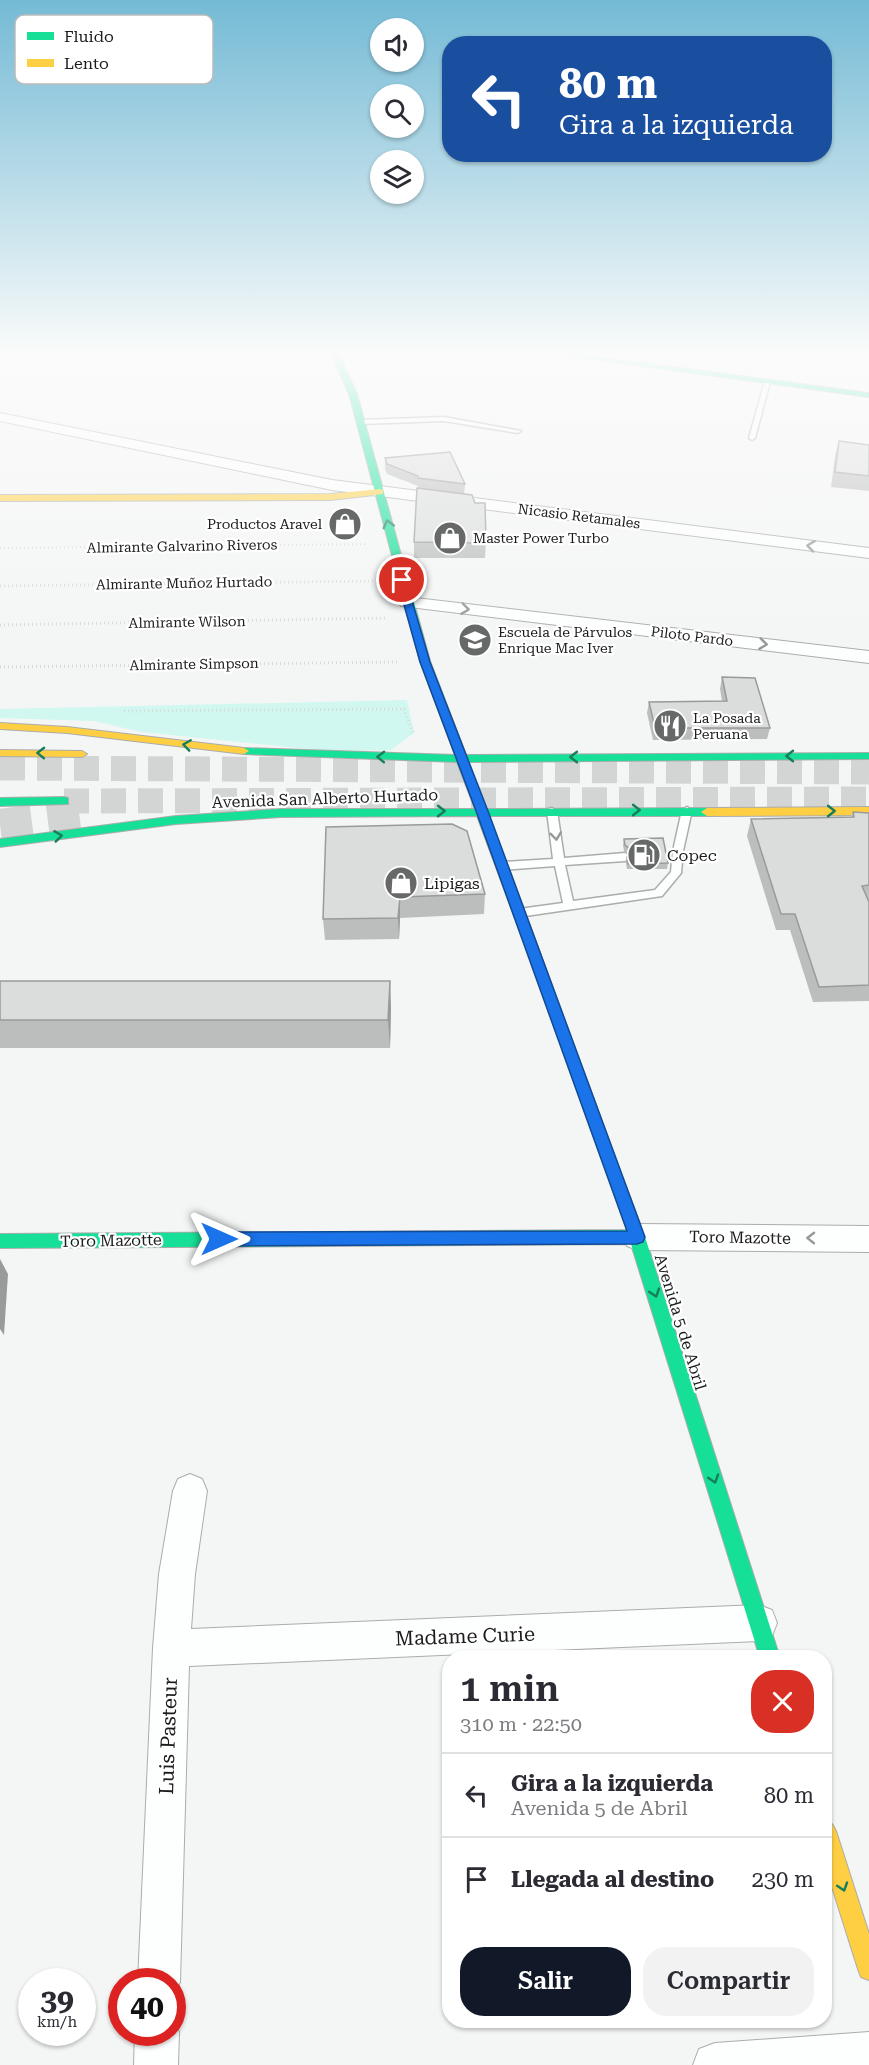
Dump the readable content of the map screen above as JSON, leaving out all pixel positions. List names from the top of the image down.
{
  "streets": {
    "main road": [
      "Nicasio Retamales",
      "Avenida San Alberto Hurtado",
      "Toro Mazotte",
      "Avenida 5 de Abril"
    ],
    "street": ["Piloto Pardo", "Madame Curie", "Luis Pasteur"],
    "path": [
      "Almirante Galvarino Riveros",
      "Almirante Muñoz Hurtado",
      "Almirante Wilson",
      "Almirante Simpson"
    ]
  },
  "crossings": [
    ["Nicasio Retamales", "Avenida 5 de Abril"],
    ["Piloto Pardo", "Avenida 5 de Abril"],
    ["Avenida San Alberto Hurtado", "Avenida 5 de Abril"],
    ["Toro Mazotte", "Avenida 5 de Abril"],
    ["Avenida 5 de Abril", "Madame Curie"],
    ["Madame Curie", "Luis Pasteur"]
  ],
  "one_way": ["Piloto Pardo"],
  "places": {
    "shop": ["Productos Aravel", "Master Power Turbo", "Lipigas"],
    "school or university": ["Escuela de Párvulos Enrique Mac Iver"],
    "restaurant": ["La Posada Peruana"],
    "fuel station": ["Copec"]
  },
  "legend": ["Fluido", "Lento"],
  "page": {
    "turn": ["80 m", "Gira a la izquierda"],
    "heading": ["1 min", "310 m · 22:50"],
    "list": [
      {
        "name": "Gira a la izquierda",
        "note": "Avenida 5 de Abril",
        "value": "80 m"
      },
      {
        "name": "Llegada al destino",
        "value": "230 m"
      }
    ],
    "buttons": ["Salir", "Compartir"],
    "speed": "39 km/h",
    "limit": "40"
  }
}
